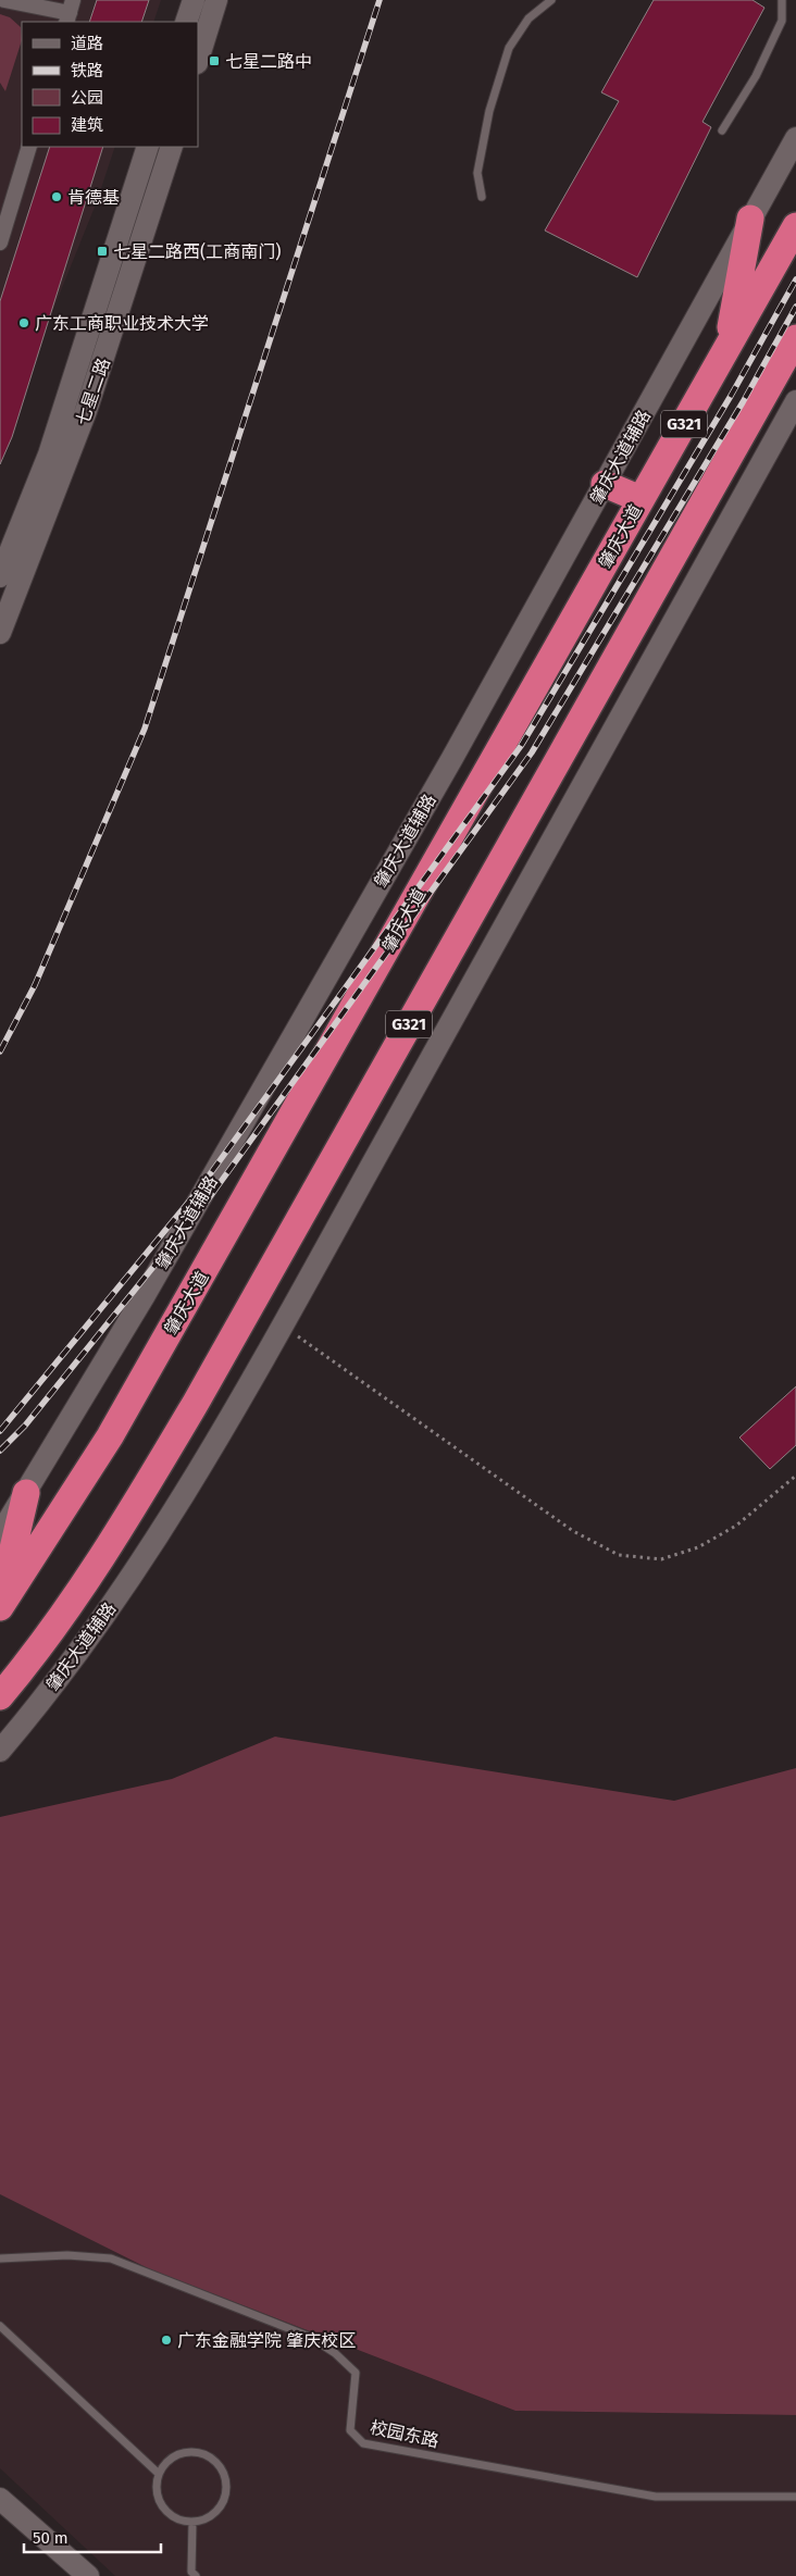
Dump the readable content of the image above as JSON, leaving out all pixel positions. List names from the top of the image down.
{
  "streets": {
    "highway": ["G321", "肇庆大道"],
    "street": ["七星二路", "肇庆大道辅路"],
    "lane": ["校园东路"]
  },
  "places": {
    "transit": ["七星二路中", "七星二路西(工商南门)"],
    "other": ["肯德基", "广东工商职业技术大学", "广东金融学院 肇庆校区"]
  },
  "legend": [
    "道路",
    "铁路",
    "公园",
    "建筑"
  ],
  "scale_bar": "50 m"
}
